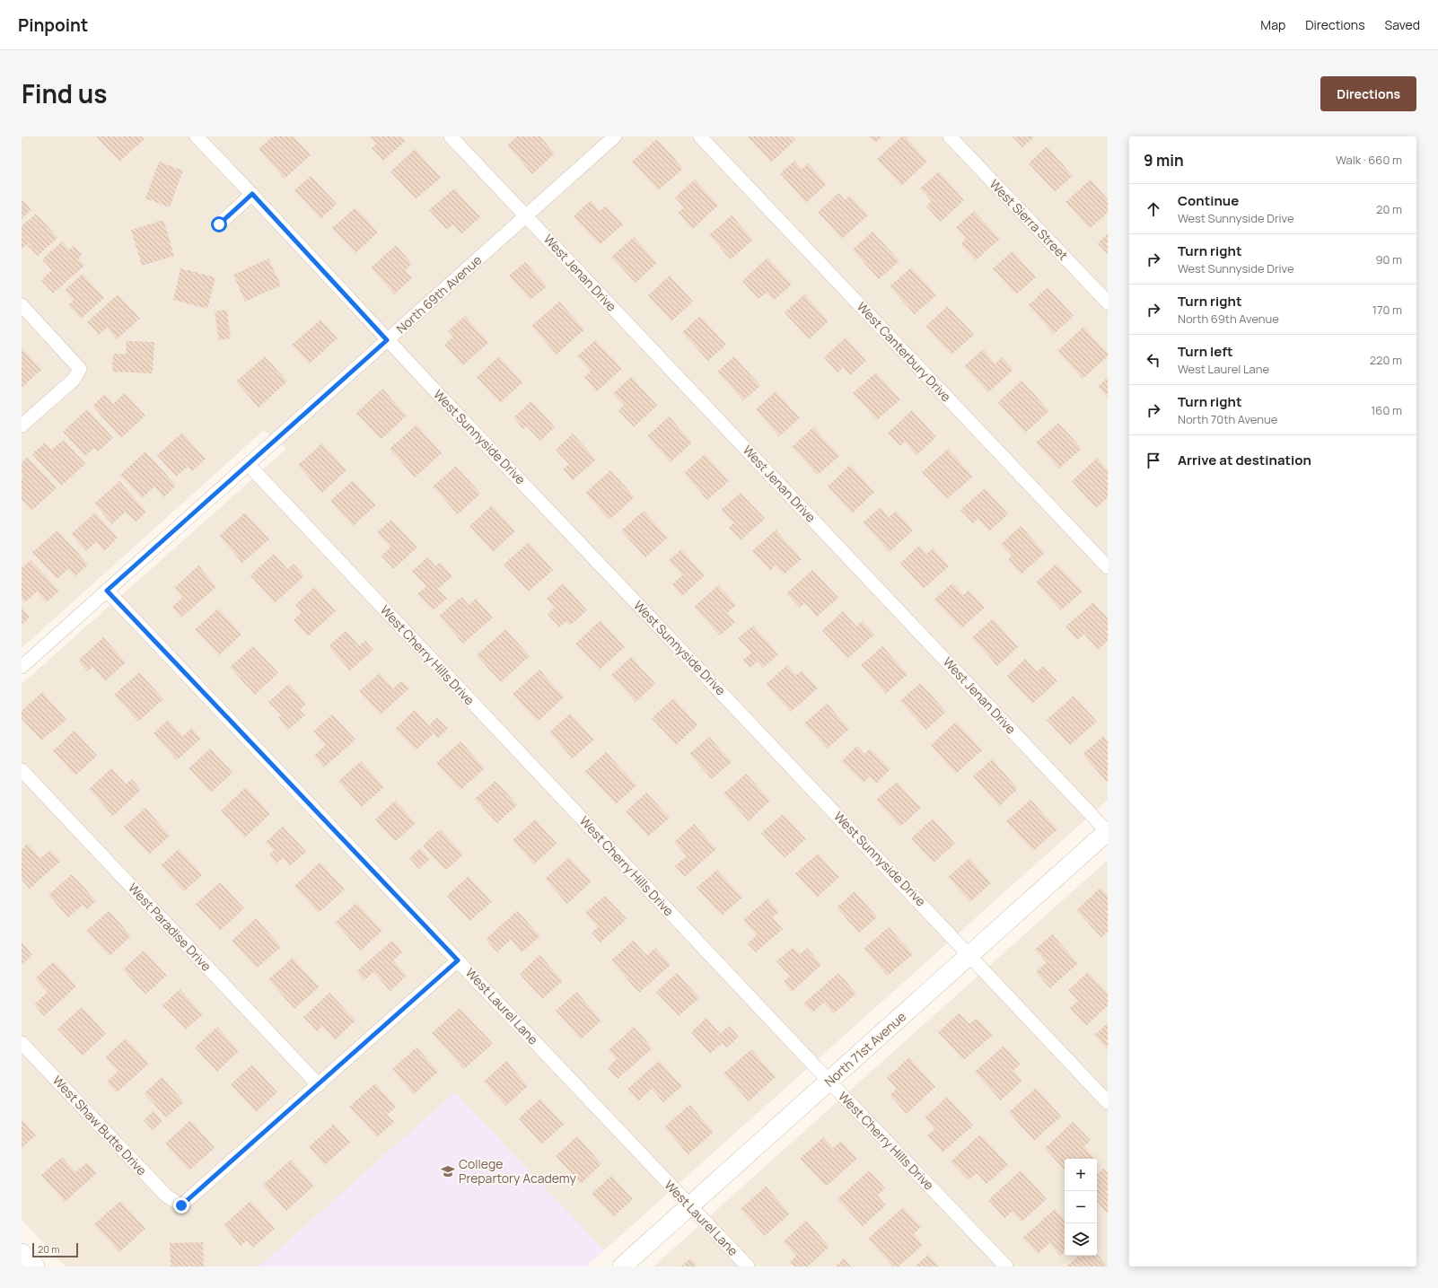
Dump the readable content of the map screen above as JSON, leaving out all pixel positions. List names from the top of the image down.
{
  "streets": {
    "street": [
      "West Sierra Street",
      "West Jenan Drive",
      "North 69th Avenue",
      "West Canterbury Drive",
      "West Sunnyside Drive",
      "West Cherry Hills Drive",
      "West Paradise Drive",
      "West Laurel Lane",
      "North 71st Avenue",
      "West Shaw Butte Drive"
    ]
  },
  "crossings": [
    ["West Jenan Drive", "North 69th Avenue"],
    ["West Jenan Drive", "North 71st Avenue"],
    ["North 69th Avenue", "West Sunnyside Drive"],
    ["North 69th Avenue", "West Cherry Hills Drive"],
    ["North 69th Avenue", "West Laurel Lane"],
    ["West Sunnyside Drive", "North 71st Avenue"],
    ["West Cherry Hills Drive", "North 71st Avenue"],
    ["West Paradise Drive", "West Shaw Butte Drive"],
    ["West Laurel Lane", "North 71st Avenue"]
  ],
  "places": {
    "school or university": ["College Prepartory Academy"]
  },
  "scale_bar": "20 m",
  "page": {
    "header": "Pinpoint",
    "nav": ["Map", "Directions", "Saved"],
    "title": "Find us",
    "buttons": "Directions",
    "heading": ["9 min", "Walk · 660 m"],
    "list": [
      ["Continue", "West Sunnyside Drive", "20 m"],
      ["Turn right", "West Sunnyside Drive", "90 m"],
      ["Turn right", "North 69th Avenue", "170 m"],
      ["Turn left", "West Laurel Lane", "220 m"],
      ["Turn right", "North 70th Avenue", "160 m"],
      "Arrive at destination"
    ],
    "map_buttons": ["+", "−"],
    "scale": "20 m"
  }
}
